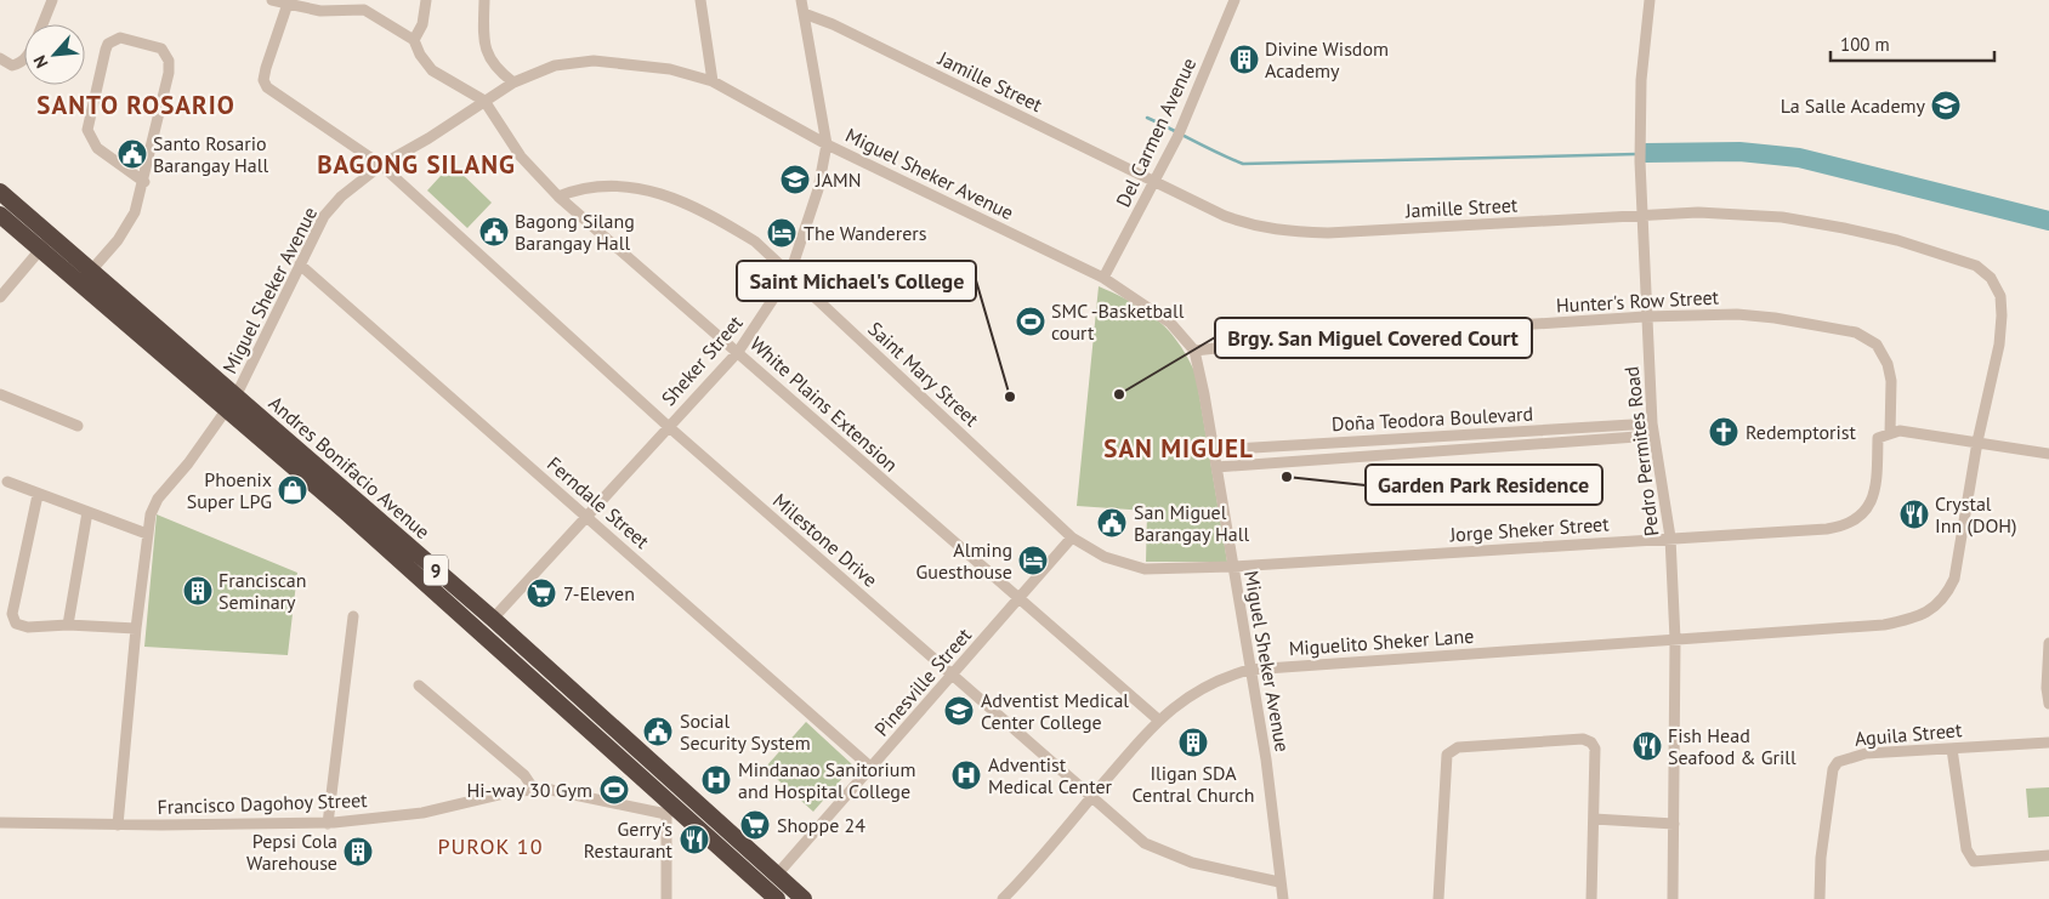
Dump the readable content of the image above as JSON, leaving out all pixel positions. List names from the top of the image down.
{
  "streets": {
    "highway": ["Andres Bonifacio Avenue", "9"],
    "street": [
      "Jamille Street",
      "Del Carmen Avenue",
      "Miguel Sheker Avenue",
      "Hunter's Row Street",
      "Sheker Street",
      "Saint Mary Street",
      "White Plains Extension",
      "Doña Teodora Boulevard",
      "Pedro Permites Road",
      "Ferndale Street",
      "Jorge Sheker Street",
      "Milestone Drive",
      "Miguelito Sheker Lane",
      "Pinesville Street",
      "Aguila Street",
      "Francisco Dagohoy Street"
    ]
  },
  "crossings": [
    ["Jamille Street", "Del Carmen Avenue"],
    ["Jamille Street", "Sheker Street"],
    ["Jamille Street", "Pedro Permites Road"],
    ["Jamille Street", "Miguelito Sheker Lane"],
    ["Del Carmen Avenue", "Miguel Sheker Avenue"],
    ["Miguel Sheker Avenue", "Hunter's Row Street"],
    ["Miguel Sheker Avenue", "Sheker Street"],
    ["Miguel Sheker Avenue", "Saint Mary Street"],
    ["Miguel Sheker Avenue", "White Plains Extension"],
    ["Miguel Sheker Avenue", "Doña Teodora Boulevard"],
    ["Miguel Sheker Avenue", "Andres Bonifacio Avenue"],
    ["Miguel Sheker Avenue", "Ferndale Street"],
    ["Miguel Sheker Avenue", "Jorge Sheker Street"],
    ["Miguel Sheker Avenue", "Milestone Drive"],
    ["Miguel Sheker Avenue", "Miguelito Sheker Lane"],
    ["Miguel Sheker Avenue", "Francisco Dagohoy Street"],
    ["Hunter's Row Street", "Pedro Permites Road"],
    ["Hunter's Row Street", "Jorge Sheker Street"],
    ["Sheker Street", "Saint Mary Street"],
    ["Sheker Street", "White Plains Extension"],
    ["Sheker Street", "Andres Bonifacio Avenue"],
    ["Sheker Street", "Ferndale Street"],
    ["Sheker Street", "Milestone Drive"],
    ["Saint Mary Street", "White Plains Extension"],
    ["Saint Mary Street", "Jorge Sheker Street"],
    ["Saint Mary Street", "Pinesville Street"],
    ["White Plains Extension", "Miguelito Sheker Lane"],
    ["White Plains Extension", "Pinesville Street"],
    ["Doña Teodora Boulevard", "Pedro Permites Road"],
    ["Pedro Permites Road", "Jorge Sheker Street"],
    ["Pedro Permites Road", "Miguelito Sheker Lane"],
    ["Andres Bonifacio Avenue", "Pinesville Street"],
    ["Andres Bonifacio Avenue", "Francisco Dagohoy Street"],
    ["Ferndale Street", "Pinesville Street"],
    ["Milestone Drive", "Miguelito Sheker Lane"],
    ["Milestone Drive", "Pinesville Street"]
  ],
  "districts": [
    "SANTO ROSARIO",
    "BAGONG SILANG",
    "SAN MIGUEL",
    "PUROK 10"
  ],
  "places": {
    "building": [
      "Divine Wisdom Academy",
      "Franciscan Seminary",
      "Iligan SDA Central Church",
      "Pepsi Cola Warehouse"
    ],
    "school or university": ["La Salle Academy", "JAMN", "Adventist Medical Center College"],
    "public building": [
      "Santo Rosario Barangay Hall",
      "Bagong Silang Barangay Hall",
      "San Miguel Barangay Hall",
      "Social Security System"
    ],
    "hotel": ["The Wanderers", "Alming Guesthouse"],
    "sports": ["SMC -Basketball court", "Hi-way 30 Gym"],
    "other": ["Brgy. San Miguel Covered Court", "Saint Michael's College", "Garden Park Residence"],
    "church": ["Redemptorist"],
    "shop": ["Phoenix Super LPG"],
    "restaurant": ["Crystal Inn (DOH)", "Fish Head Seafood & Grill", "Gerry's Restaurant"],
    "supermarket": ["7-Eleven", "Shoppe 24"],
    "hospital": ["Adventist Medical Center", "Mindanao Sanitorium and Hospital College"]
  },
  "scale_bar": "100 m",
  "north": "bottom left"
}
